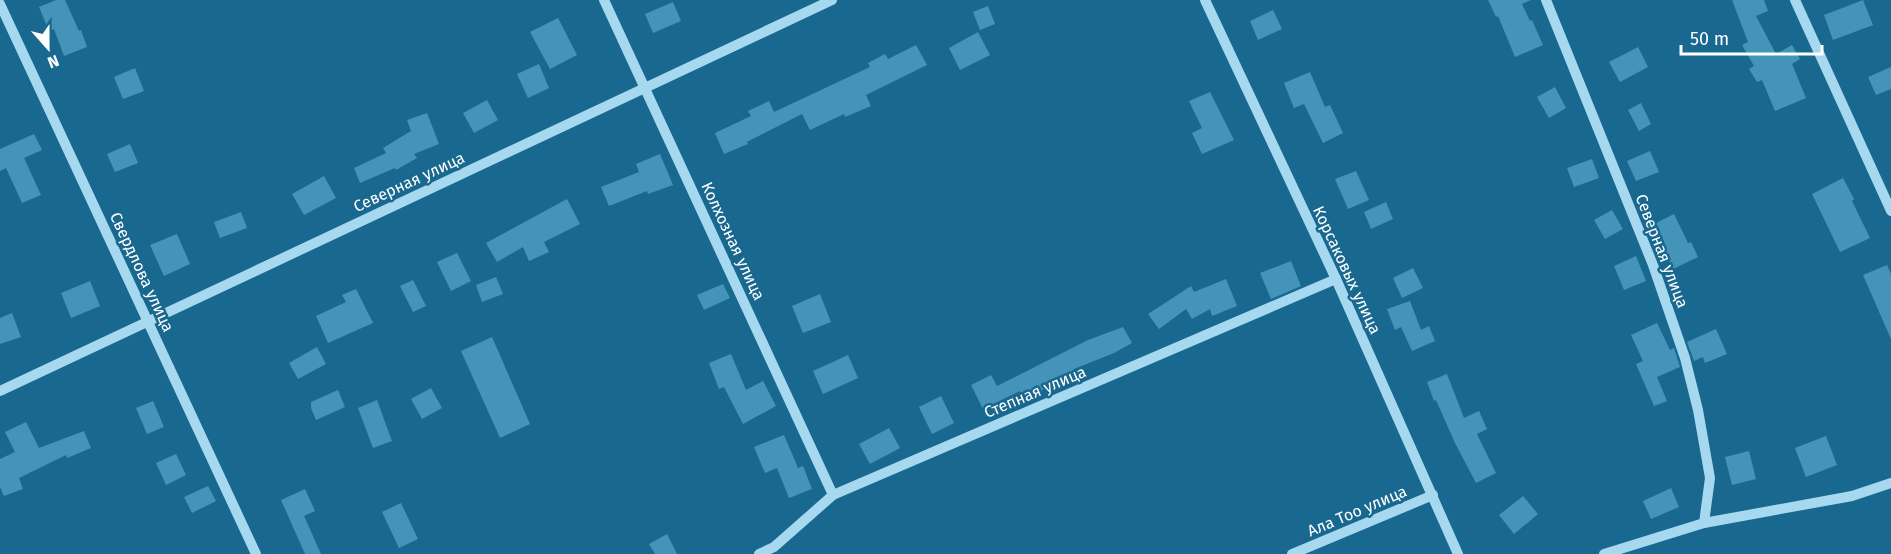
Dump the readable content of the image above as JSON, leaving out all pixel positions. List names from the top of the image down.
{
  "streets": {
    "street": [
      "Северная улица",
      "Колхозная улица",
      "Корсаковых улица",
      "Свердлова улица",
      "Степная улица",
      "Ала Тоо улица"
    ]
  },
  "crossings": [
    ["Северная улица", "Колхозная улица"],
    ["Северная улица", "Свердлова улица"],
    ["Колхозная улица", "Степная улица"],
    ["Корсаковых улица", "Степная улица"],
    ["Корсаковых улица", "Ала Тоо улица"]
  ],
  "scale_bar": "50 m",
  "north": "bottom"
}
